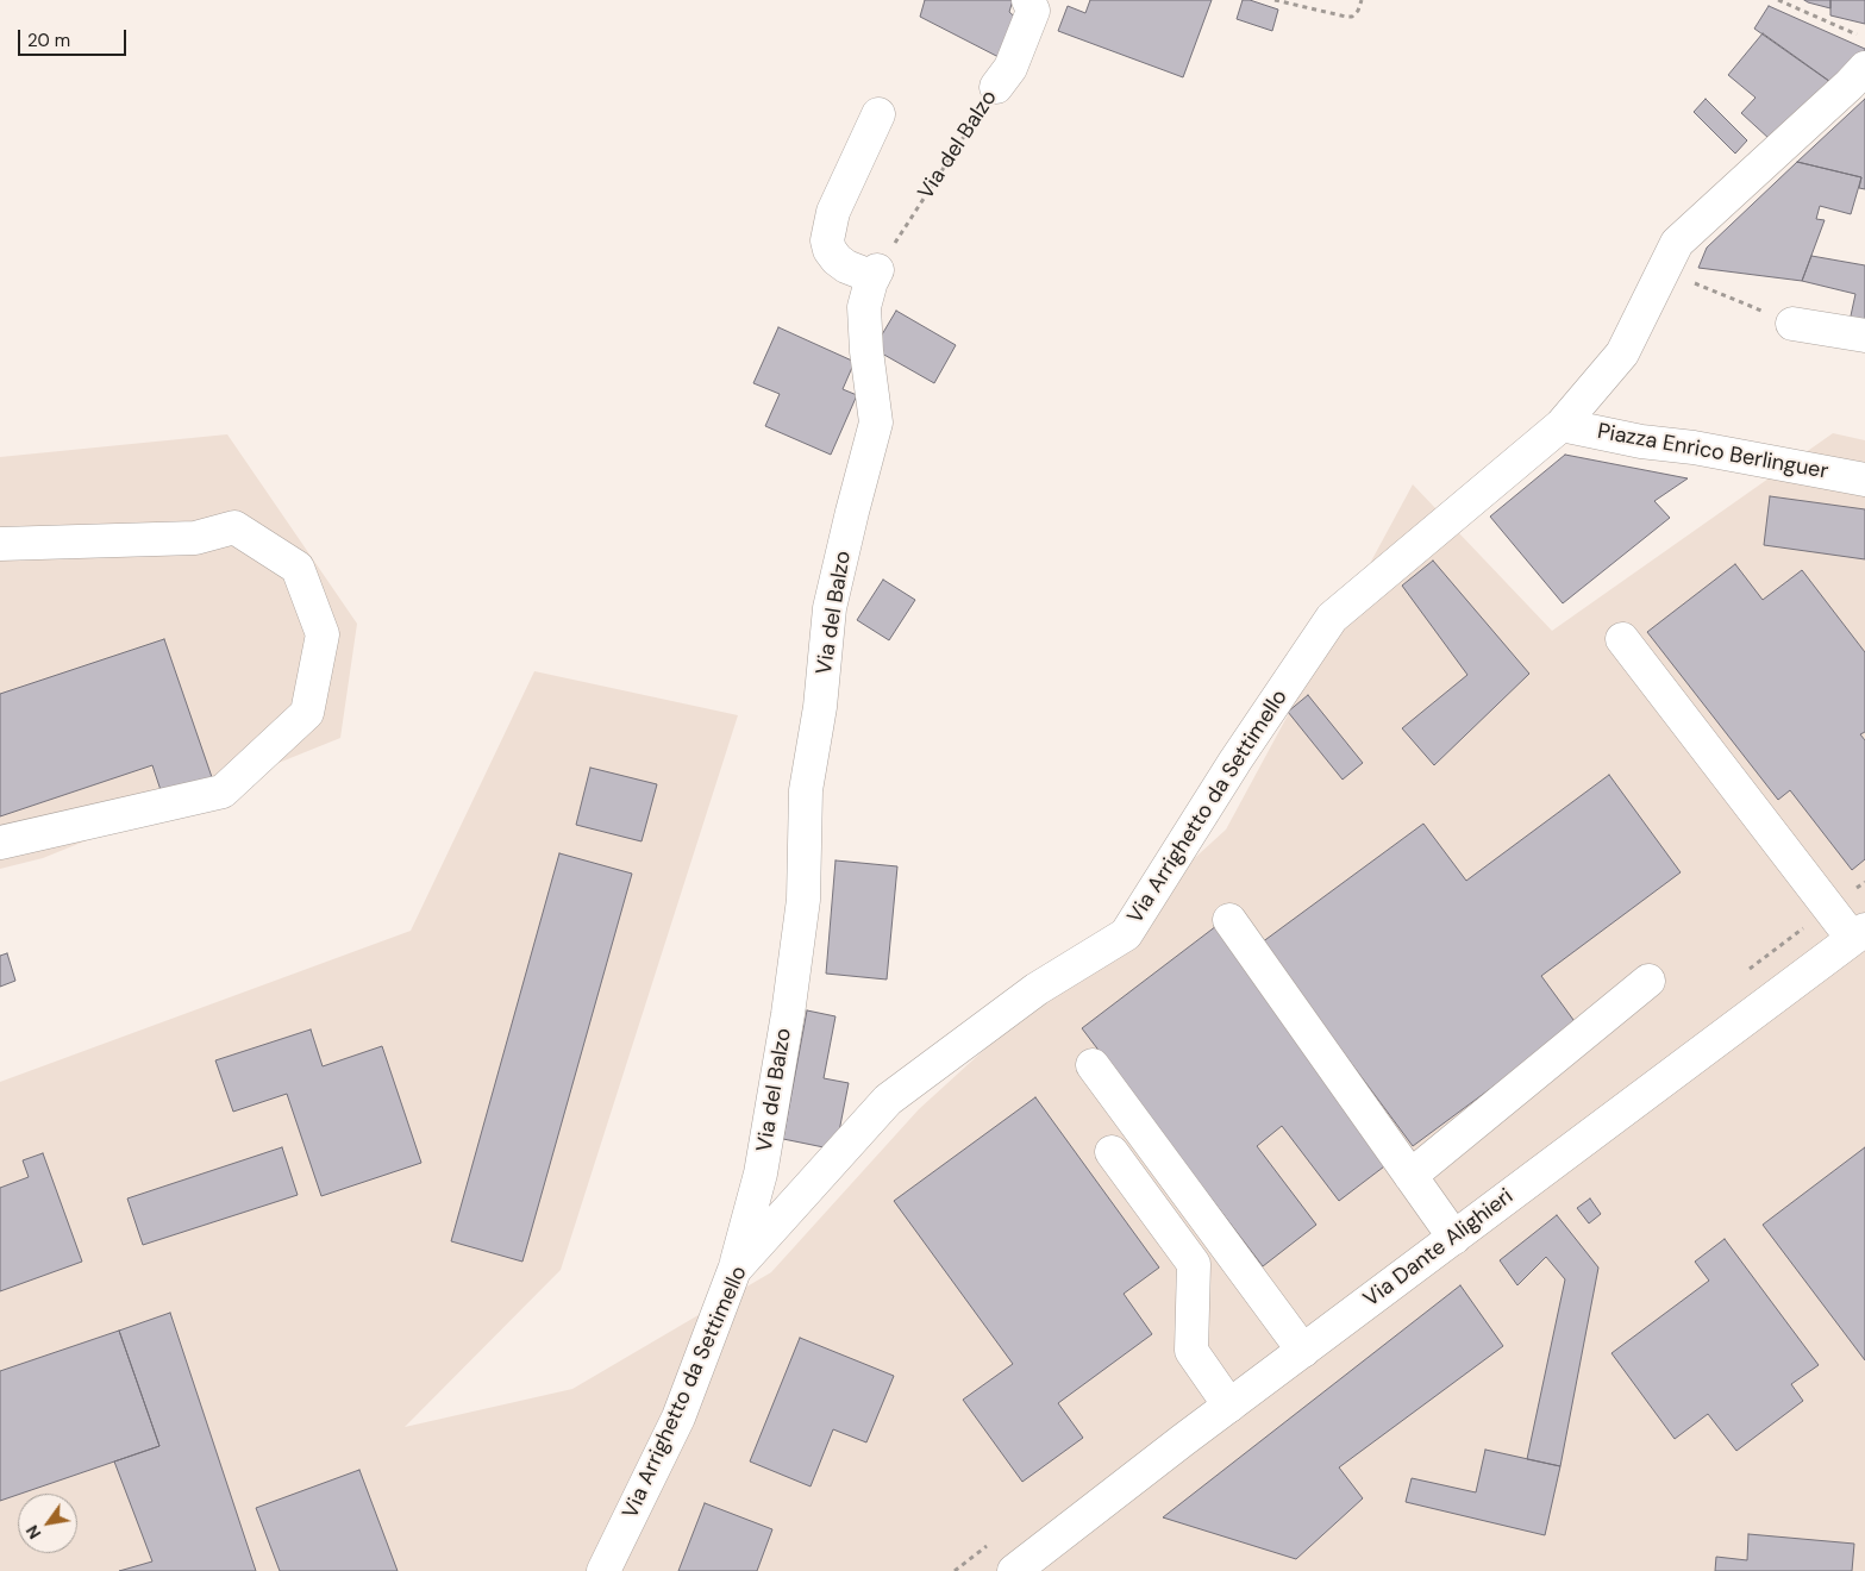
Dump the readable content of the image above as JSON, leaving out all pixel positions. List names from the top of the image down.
{
  "streets": {
    "street": [
      "Via del Balzo",
      "Piazza Enrico Berlinguer",
      "Via Arrighetto da Settimello",
      "Via Dante Alighieri"
    ]
  },
  "crossings": [
    ["Via del Balzo", "Via Arrighetto da Settimello"],
    ["Piazza Enrico Berlinguer", "Via Arrighetto da Settimello"]
  ],
  "scale_bar": "20 m",
  "north": "bottom left"
}
